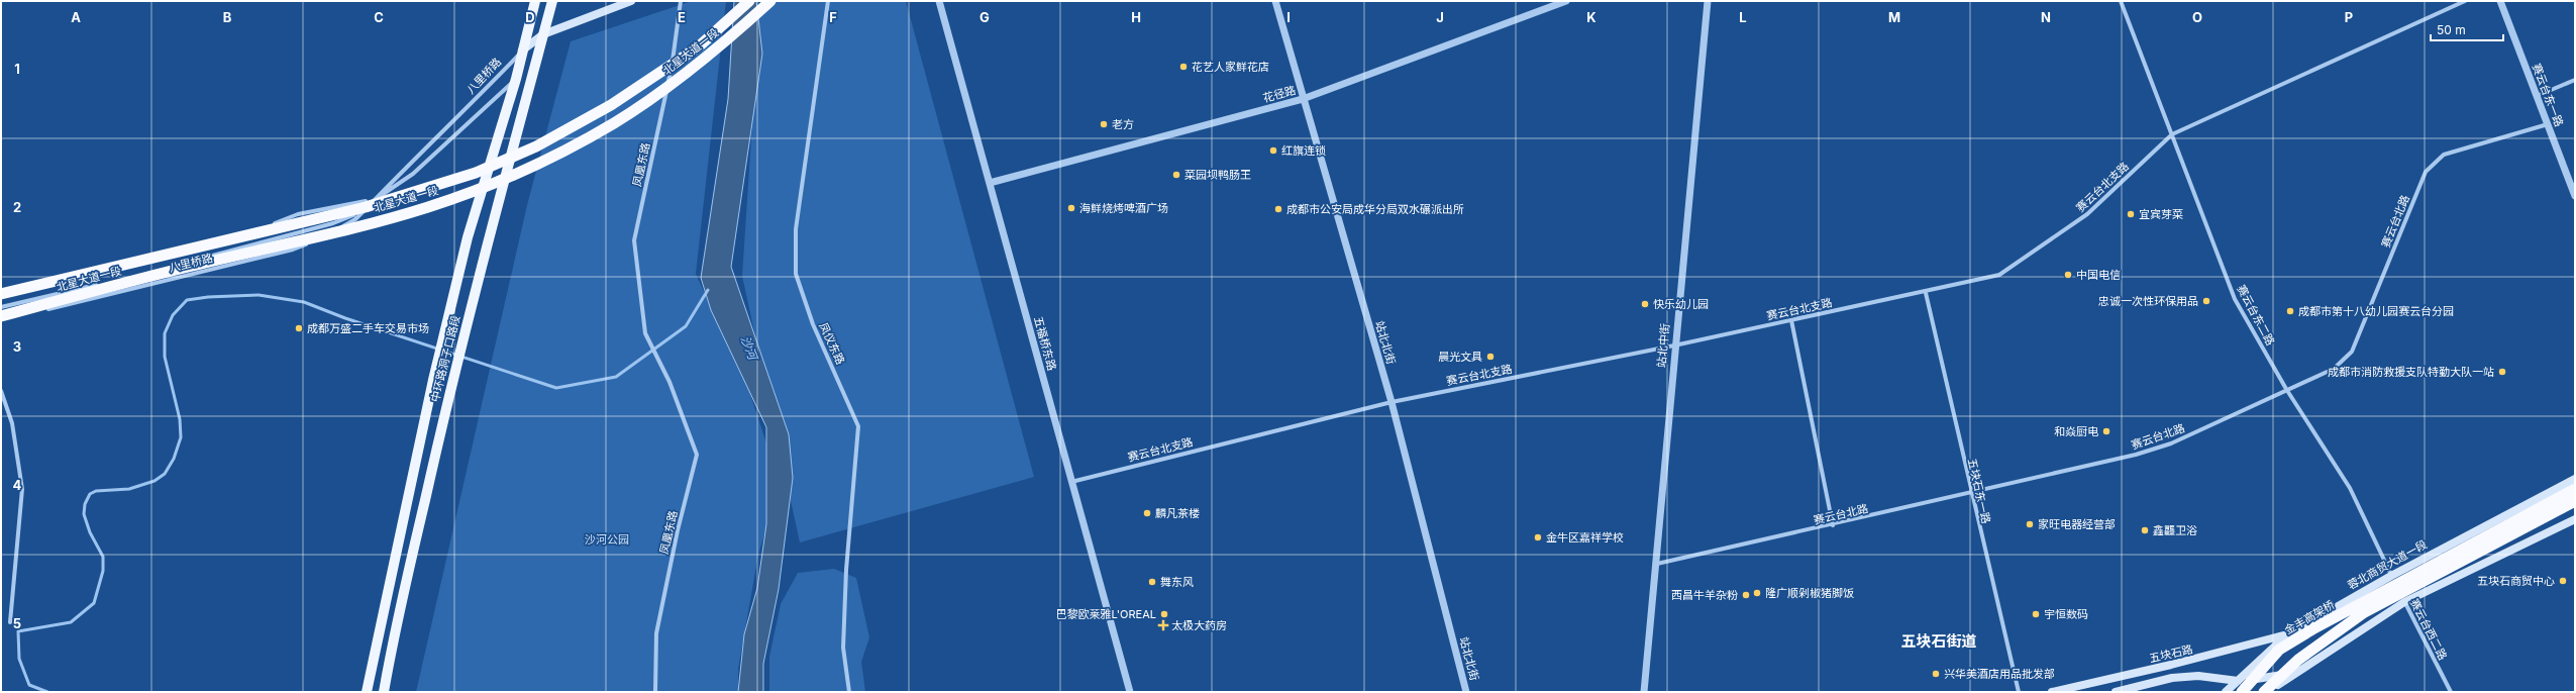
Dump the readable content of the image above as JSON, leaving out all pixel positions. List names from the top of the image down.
{
  "streets": {
    "highway": ["北星大道一段", "金丰高架桥"],
    "main road": [
      "八里桥路",
      "中环路洞子口路段",
      "蓉北商贸大道一段",
      "五块石路"
    ],
    "street": [
      "花径路",
      "赛云台东一路",
      "凤凰东路",
      "赛云台北支路",
      "赛云台北路",
      "赛云台东二路",
      "站北北街",
      "凤仪东路",
      "五福桥东路",
      "站北中街",
      "五块石东一路",
      "赛云台西二路"
    ]
  },
  "crossings": [
    ["北星大道一段", "八里桥路"],
    ["八里桥路", "中环路洞子口路段"],
    ["花径路", "站北北街"],
    ["花径路", "五福桥东路"],
    ["赛云台东一路", "赛云台北路"],
    ["赛云台北支路", "赛云台东二路"],
    ["赛云台北支路", "站北北街"],
    ["赛云台北支路", "五福桥东路"],
    ["赛云台北支路", "站北中街"],
    ["赛云台北支路", "五块石东一路"],
    ["赛云台北路", "赛云台东二路"],
    ["赛云台北路", "站北中街"],
    ["赛云台北路", "五块石东一路"],
    ["赛云台东二路", "蓉北商贸大道一段"],
    ["赛云台东二路", "赛云台西二路"],
    ["蓉北商贸大道一段", "赛云台西二路"],
    ["蓉北商贸大道一段", "五块石路"]
  ],
  "districts": ["五块石街道"],
  "water": ["沙河"],
  "parks": ["沙河公园"],
  "places": {
    "other": [
      "花艺人家鲜花店",
      "老方",
      "红旗连锁",
      "菜园坝鸭肠王",
      "海鲜烧烤啤酒广场",
      "成都市公安局成华分局双水碾派出所",
      "宜宾芽菜",
      "中国电信",
      "忠诚一次性环保用品",
      "快乐幼儿园",
      "成都市第十八幼儿园赛云台分园",
      "成都万盛二手车交易市场",
      "晨光文具",
      "成都市消防救援支队特勤大队一站",
      "和焱厨电",
      "麟凡茶楼",
      "家旺电器经营部",
      "鑫龘卫浴",
      "金牛区嘉祥学校",
      "五块石商贸中心",
      "舞东风",
      "隆广顺剁椒猪脚饭",
      "西昌牛羊杂粉",
      "巴黎欧莱雅L'OREAL",
      "宇恒数码",
      "兴华美酒店用品批发部"
    ],
    "health": ["太极大药房"]
  },
  "scale_bar": "50 m",
  "grid": {
    "columns": [
      "A",
      "B",
      "C",
      "D",
      "E",
      "F",
      "G",
      "H",
      "I",
      "J",
      "K",
      "L",
      "M",
      "N",
      "O",
      "P"
    ],
    "rows": [
      "1",
      "2",
      "3",
      "4",
      "5"
    ]
  }
}
